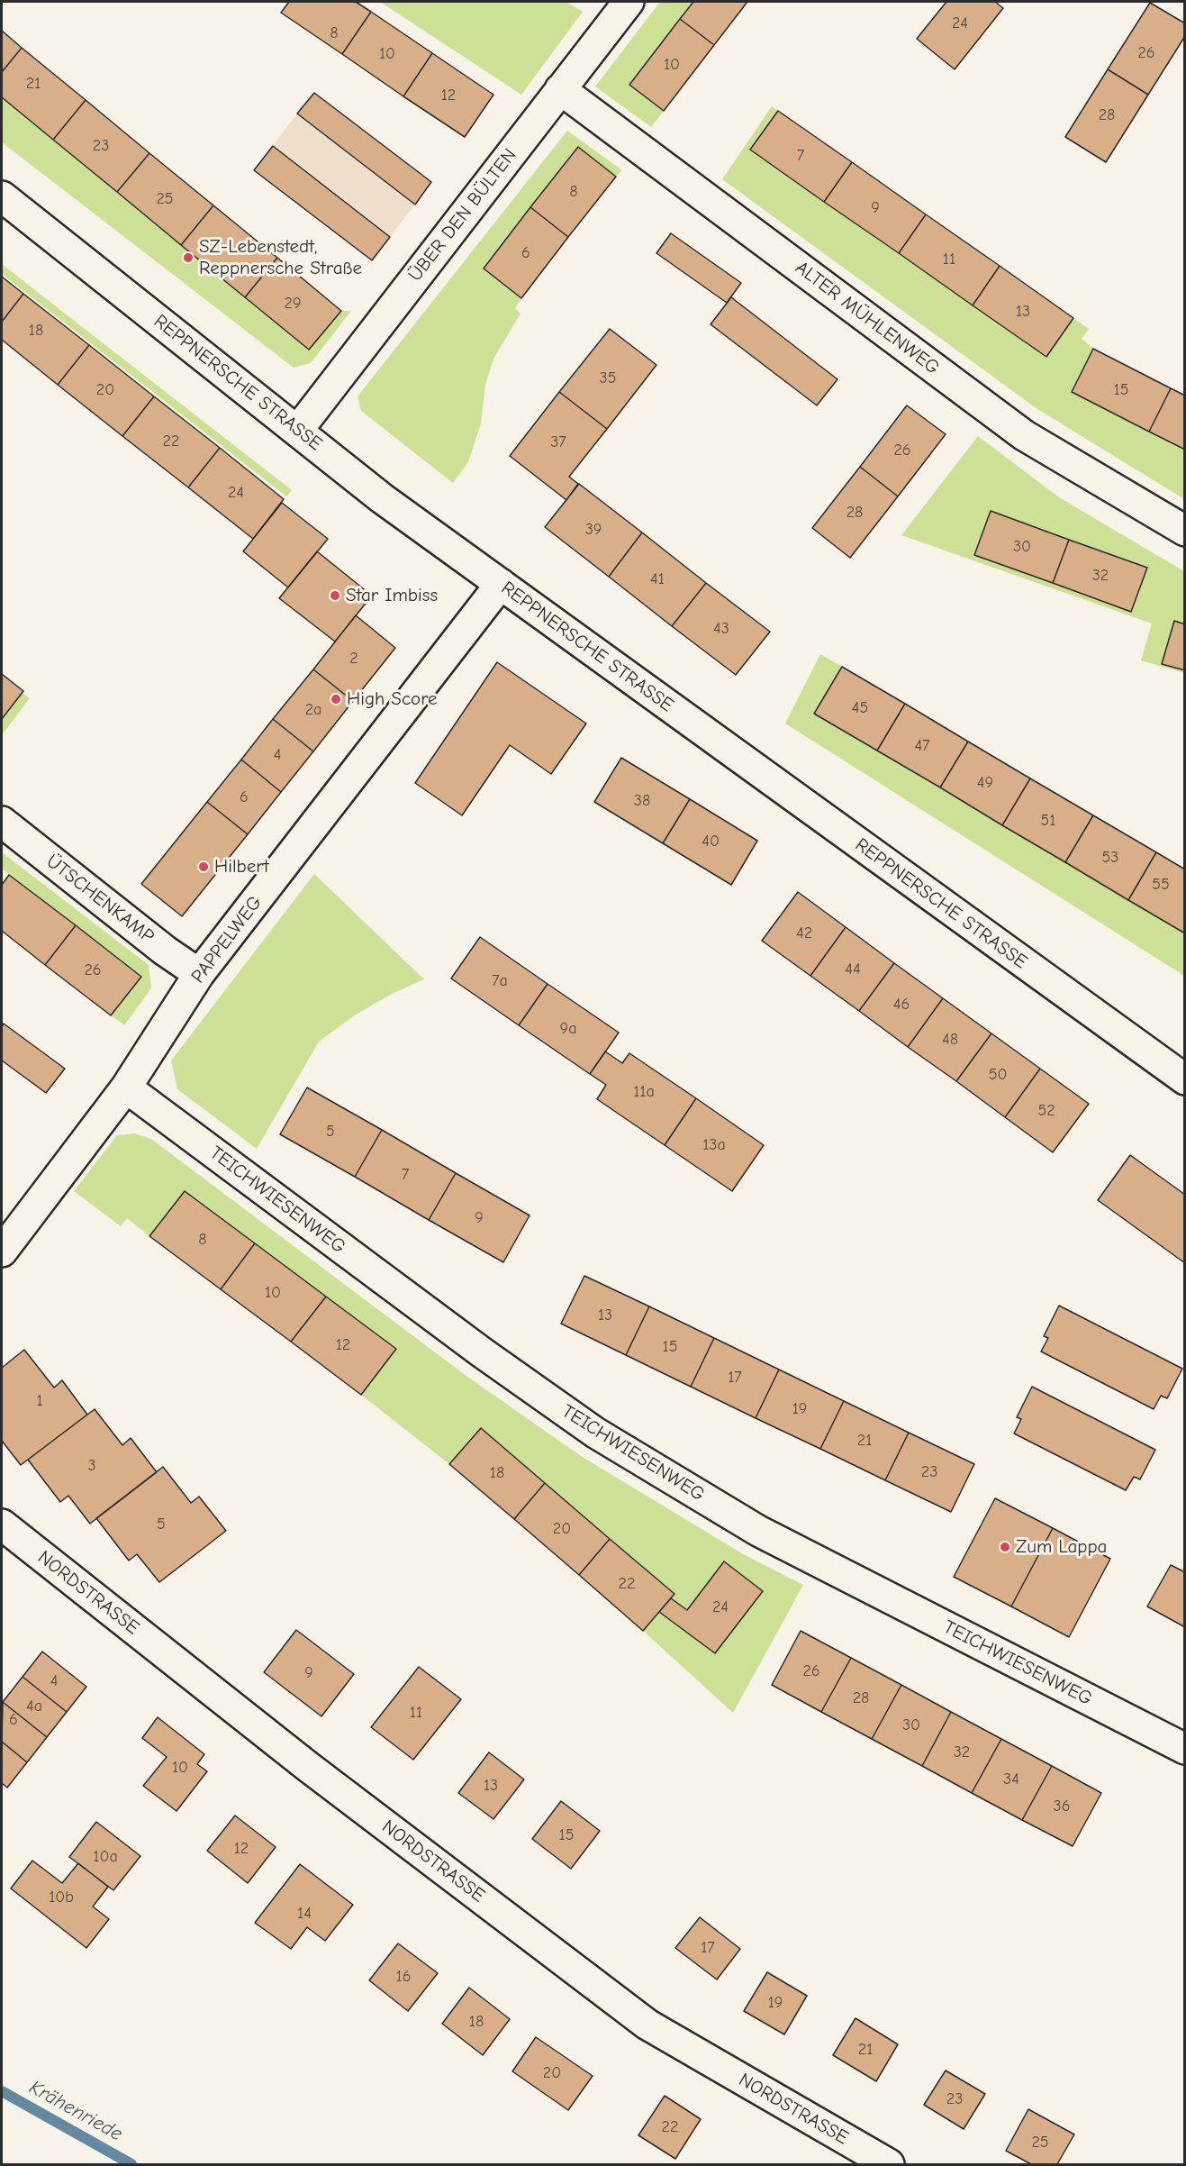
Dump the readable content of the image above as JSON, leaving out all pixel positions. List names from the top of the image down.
{
  "streets": {
    "street": [
      "ÜBER DEN BÜLTEN",
      "ALTER MÜHLENWEG",
      "REPPNERSCHE STRASSE",
      "ÜTSCHENKAMP",
      "PAPPELWEG",
      "TEICHWIESENWEG",
      "NORDSTRASSE"
    ]
  },
  "crossings": [
    ["ÜBER DEN BÜLTEN", "ALTER MÜHLENWEG"],
    ["ÜBER DEN BÜLTEN", "REPPNERSCHE STRASSE"],
    ["REPPNERSCHE STRASSE", "PAPPELWEG"],
    ["ÜTSCHENKAMP", "PAPPELWEG"],
    ["PAPPELWEG", "TEICHWIESENWEG"]
  ],
  "water": ["Krähenriede"],
  "places": [
    "SZ-Lebenstedt, Reppnersche Straße",
    "Star Imbiss",
    "High Score",
    "Hilbert",
    "Zum Lappa"
  ],
  "house_numbers": [
    "24",
    "8",
    "26",
    "10",
    "10",
    "21",
    "12",
    "28",
    "23",
    "7",
    "8",
    "25",
    "9",
    "6",
    "11",
    "29",
    "13",
    "18",
    "35",
    "20",
    "15",
    "22",
    "37",
    "26",
    "24",
    "28",
    "39",
    "30",
    "32",
    "41",
    "43",
    "2",
    "45",
    "2a",
    "47",
    "4",
    "49",
    "6",
    "38",
    "51",
    "40",
    "53",
    "55",
    "42",
    "44",
    "26",
    "7a",
    "46",
    "9a",
    "48",
    "50",
    "11a",
    "52",
    "5",
    "13a",
    "7",
    "9",
    "8",
    "10",
    "13",
    "12",
    "15",
    "17",
    "1",
    "19",
    "21",
    "3",
    "23",
    "18",
    "5",
    "20",
    "22",
    "24",
    "26",
    "9",
    "4",
    "28",
    "4a",
    "11",
    "6",
    "30",
    "32",
    "10",
    "34",
    "13",
    "36",
    "15",
    "12",
    "10a",
    "10b",
    "14",
    "17",
    "16",
    "19",
    "18",
    "21",
    "20",
    "23",
    "22",
    "25"
  ]
}
